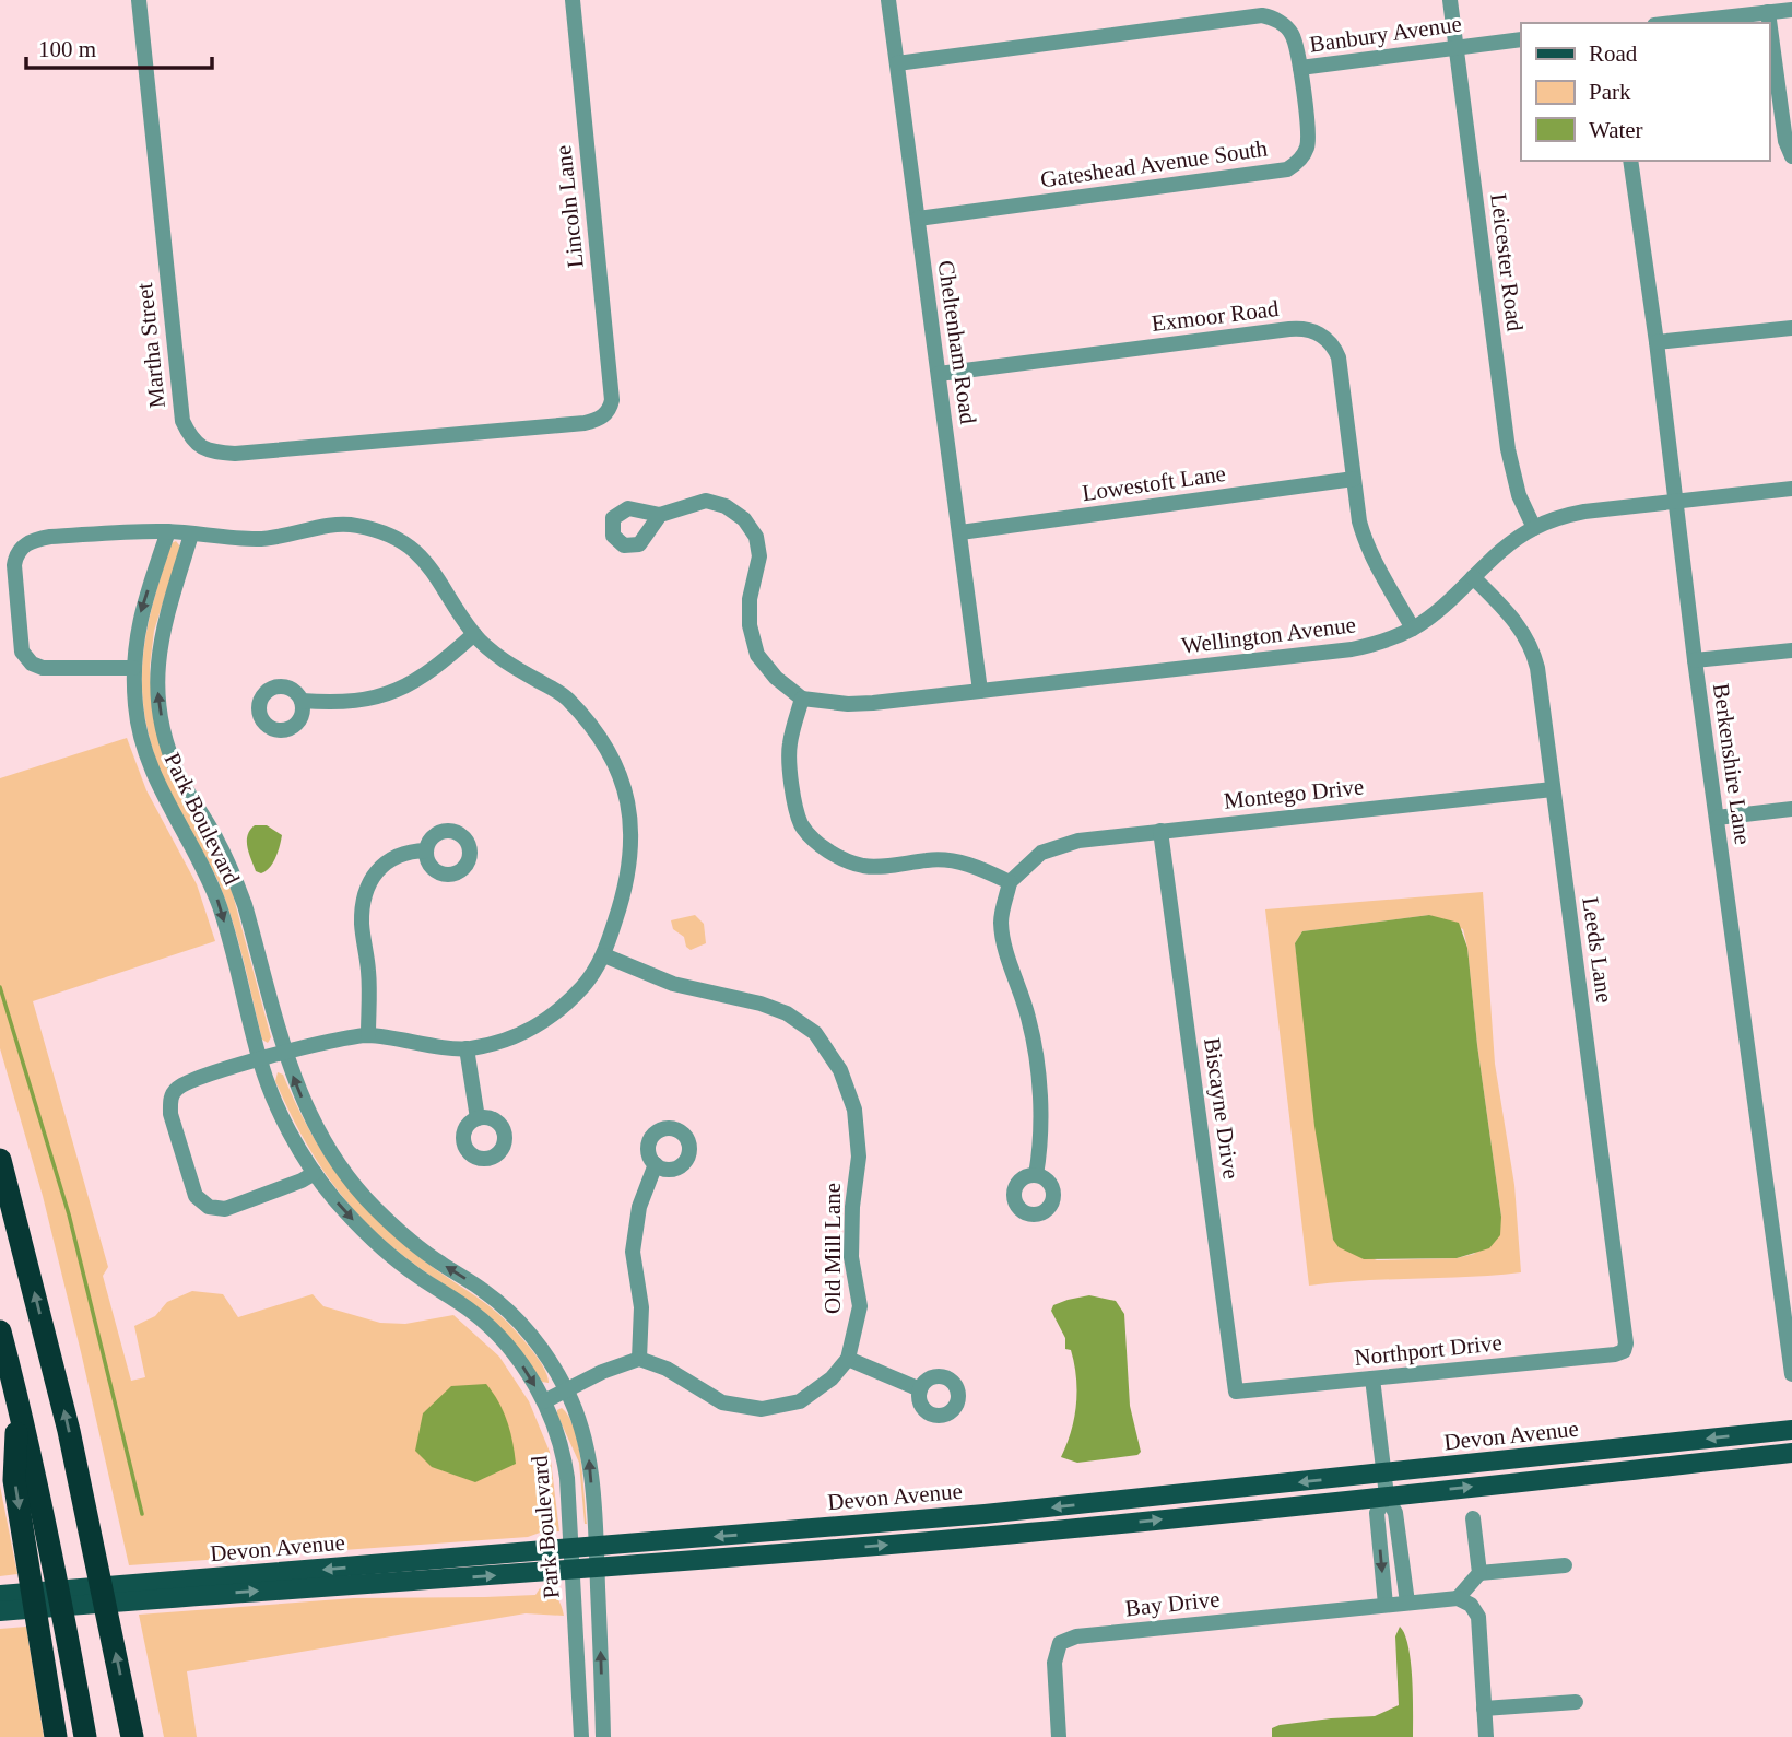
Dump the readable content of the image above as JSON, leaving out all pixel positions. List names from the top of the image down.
{
  "streets": {
    "main road": ["Devon Avenue"],
    "street": [
      "Banbury Avenue",
      "Gateshead Avenue South",
      "Lincoln Lane",
      "Leicester Road",
      "Exmoor Road",
      "Cheltenham Road",
      "Martha Street",
      "Lowestoft Lane",
      "Wellington Avenue",
      "Berkenshire Lane",
      "Montego Drive",
      "Park Boulevard",
      "Leeds Lane",
      "Biscayne Drive",
      "Old Mill Lane",
      "Northport Drive",
      "Bay Drive"
    ]
  },
  "crossings": [
    ["Banbury Avenue", "Gateshead Avenue South"],
    ["Banbury Avenue", "Leicester Road"],
    ["Gateshead Avenue South", "Cheltenham Road"],
    ["Lincoln Lane", "Martha Street"],
    ["Leicester Road", "Wellington Avenue"],
    ["Exmoor Road", "Cheltenham Road"],
    ["Exmoor Road", "Lowestoft Lane"],
    ["Exmoor Road", "Wellington Avenue"],
    ["Cheltenham Road", "Lowestoft Lane"],
    ["Cheltenham Road", "Wellington Avenue"],
    ["Wellington Avenue", "Berkenshire Lane"],
    ["Wellington Avenue", "Leeds Lane"],
    ["Montego Drive", "Leeds Lane"],
    ["Montego Drive", "Biscayne Drive"],
    ["Park Boulevard", "Devon Avenue"],
    ["Leeds Lane", "Northport Drive"],
    ["Biscayne Drive", "Northport Drive"]
  ],
  "legend": ["Road", "Park", "Water"],
  "scale_bar": "100 m"
}
